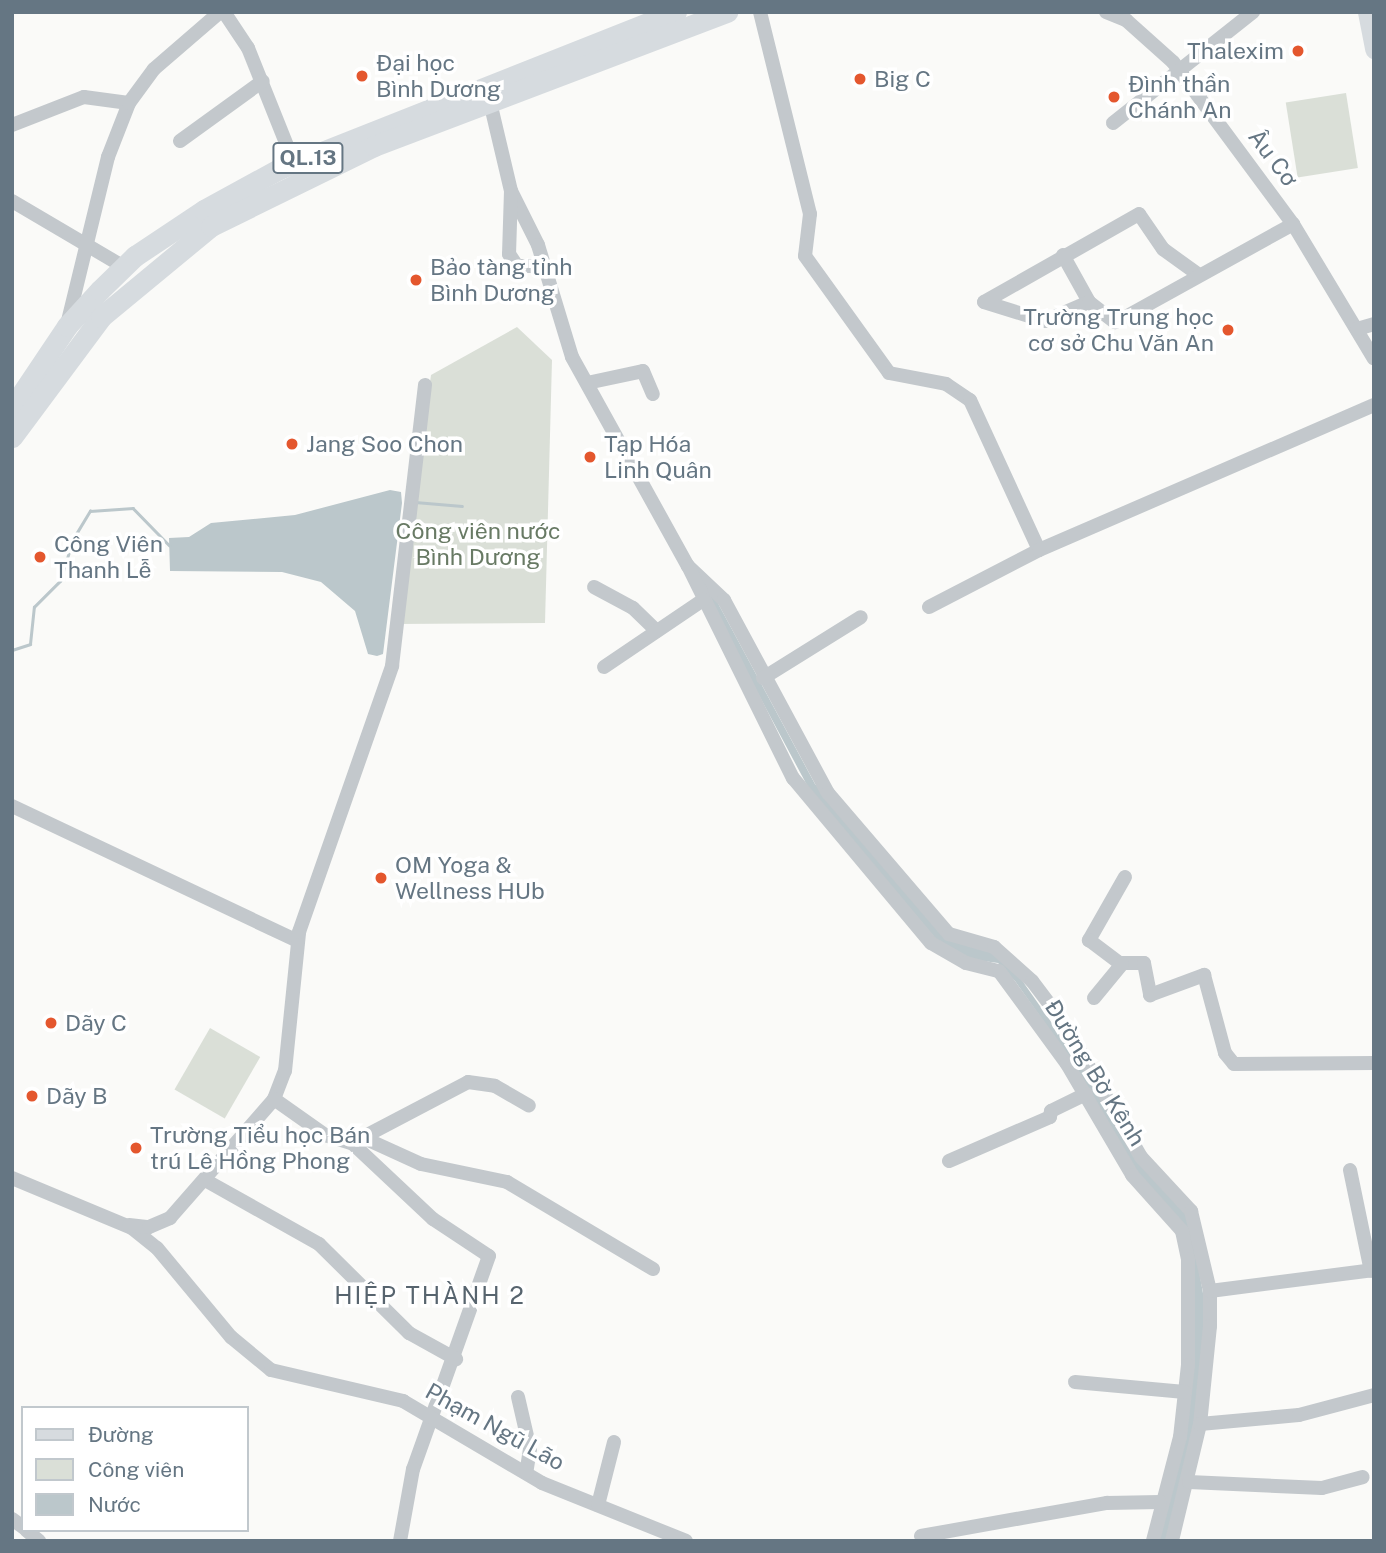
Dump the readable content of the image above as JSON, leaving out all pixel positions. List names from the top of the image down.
{
  "streets": {
    "highway": ["QL.13"],
    "street": ["Âu Cơ", "Đường Bờ Kênh", "Phạm Ngũ Lão"]
  },
  "districts": ["HIỆP THÀNH 2"],
  "parks": ["Công viên nước Bình Dương"],
  "places": [
    "Thalexim",
    "Đại học Bình Dương",
    "Big C",
    "Đình thần Chánh An",
    "Bảo tàng tỉnh Bình Dương",
    "Trường Trung học cơ sở Chu Văn An",
    "Jang Soo Chon",
    "Tạp Hóa Linh Quân",
    "Công Viên Thanh Lễ",
    "OM Yoga & Wellness HUb",
    "Dãy C",
    "Dãy B",
    "Trường Tiểu học Bán trú Lê Hồng Phong"
  ],
  "legend": ["Đường", "Công viên", "Nước"]
}
